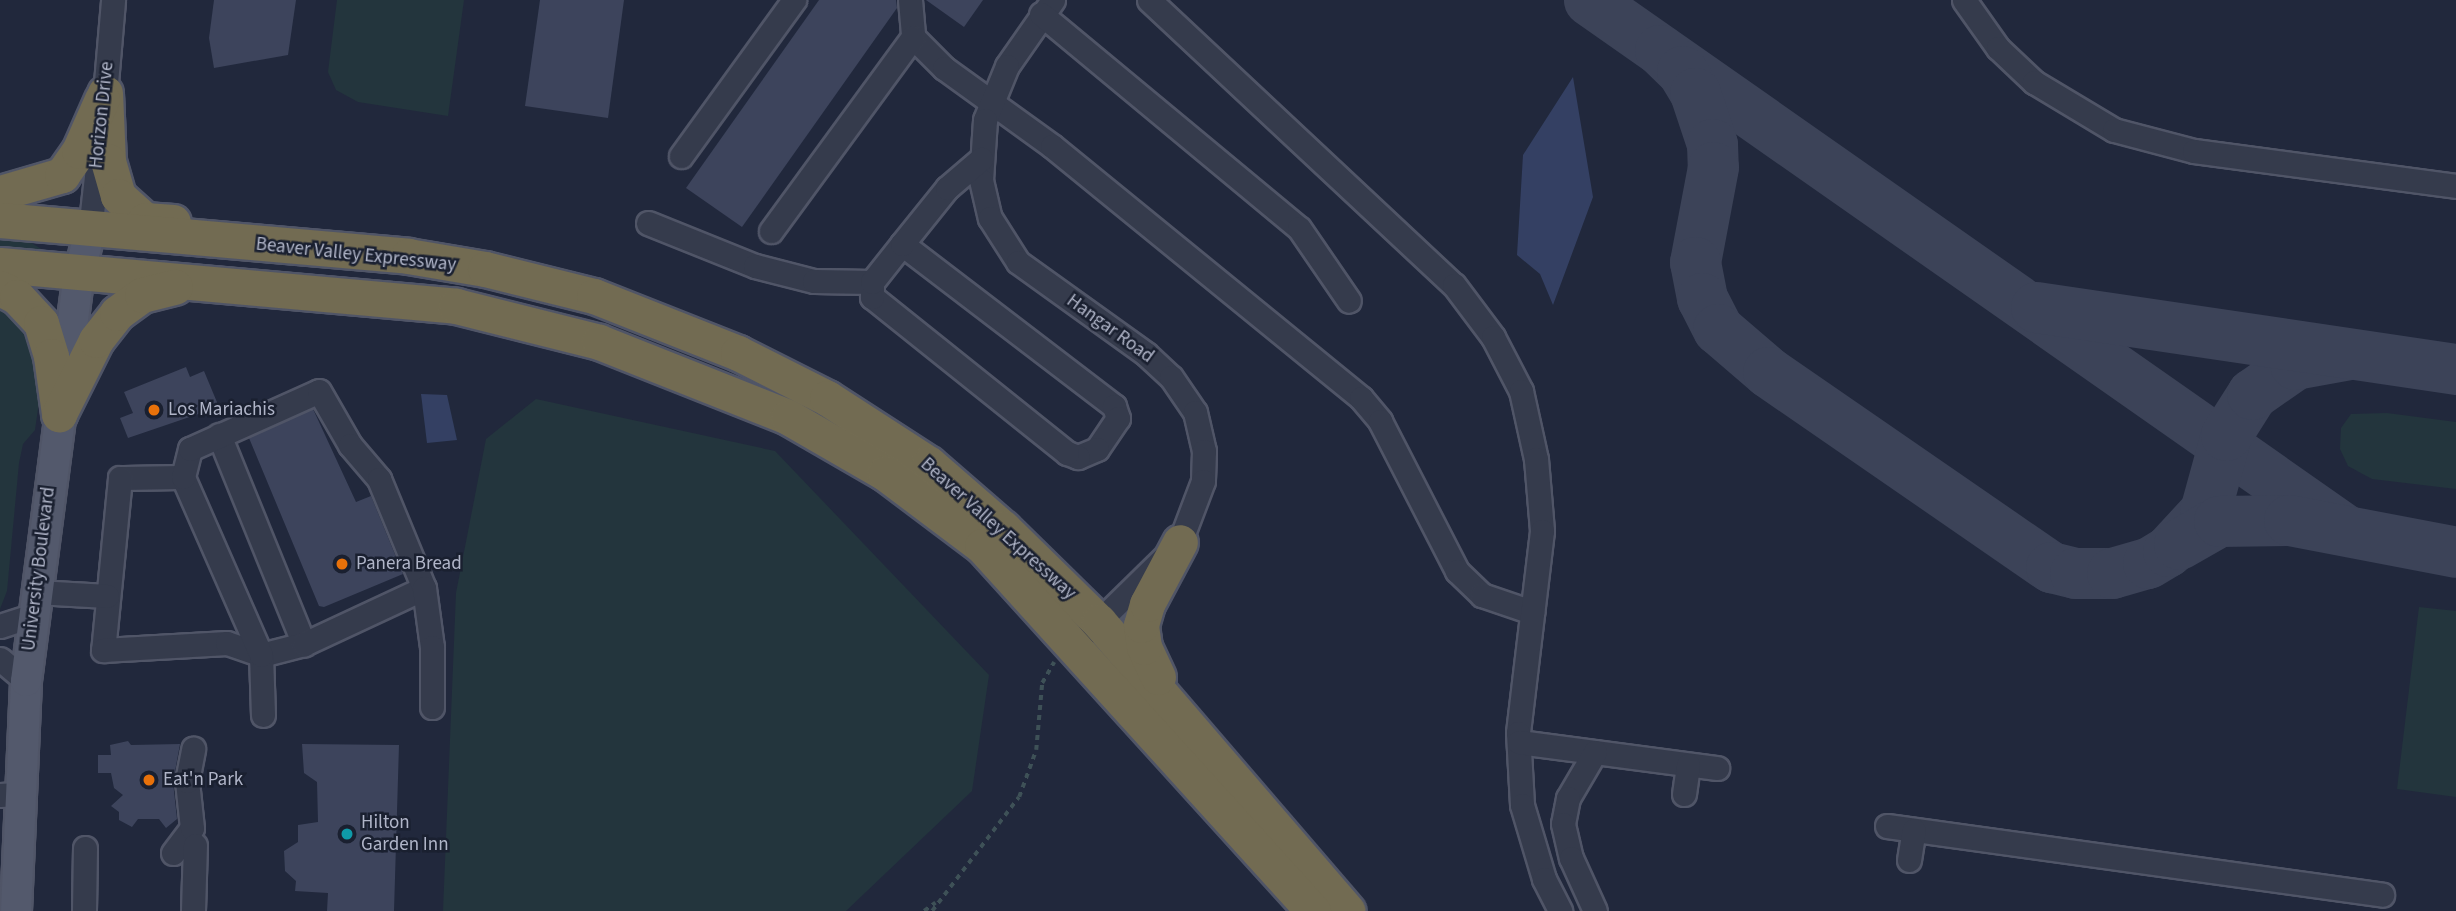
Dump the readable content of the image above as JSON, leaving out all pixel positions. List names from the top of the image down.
{
  "streets": {
    "highway": ["Beaver Valley Expressway"],
    "main road": ["University Boulevard"],
    "street": ["Horizon Drive", "Hangar Road"]
  },
  "crossings": [
    ["Horizon Drive", "Beaver Valley Expressway"],
    ["Horizon Drive", "University Boulevard"],
    ["Beaver Valley Expressway", "Hangar Road"],
    ["Beaver Valley Expressway", "University Boulevard"]
  ],
  "places": [
    "Los Mariachis",
    "Panera Bread",
    "Eat'n Park",
    "Hilton Garden Inn"
  ]
}
